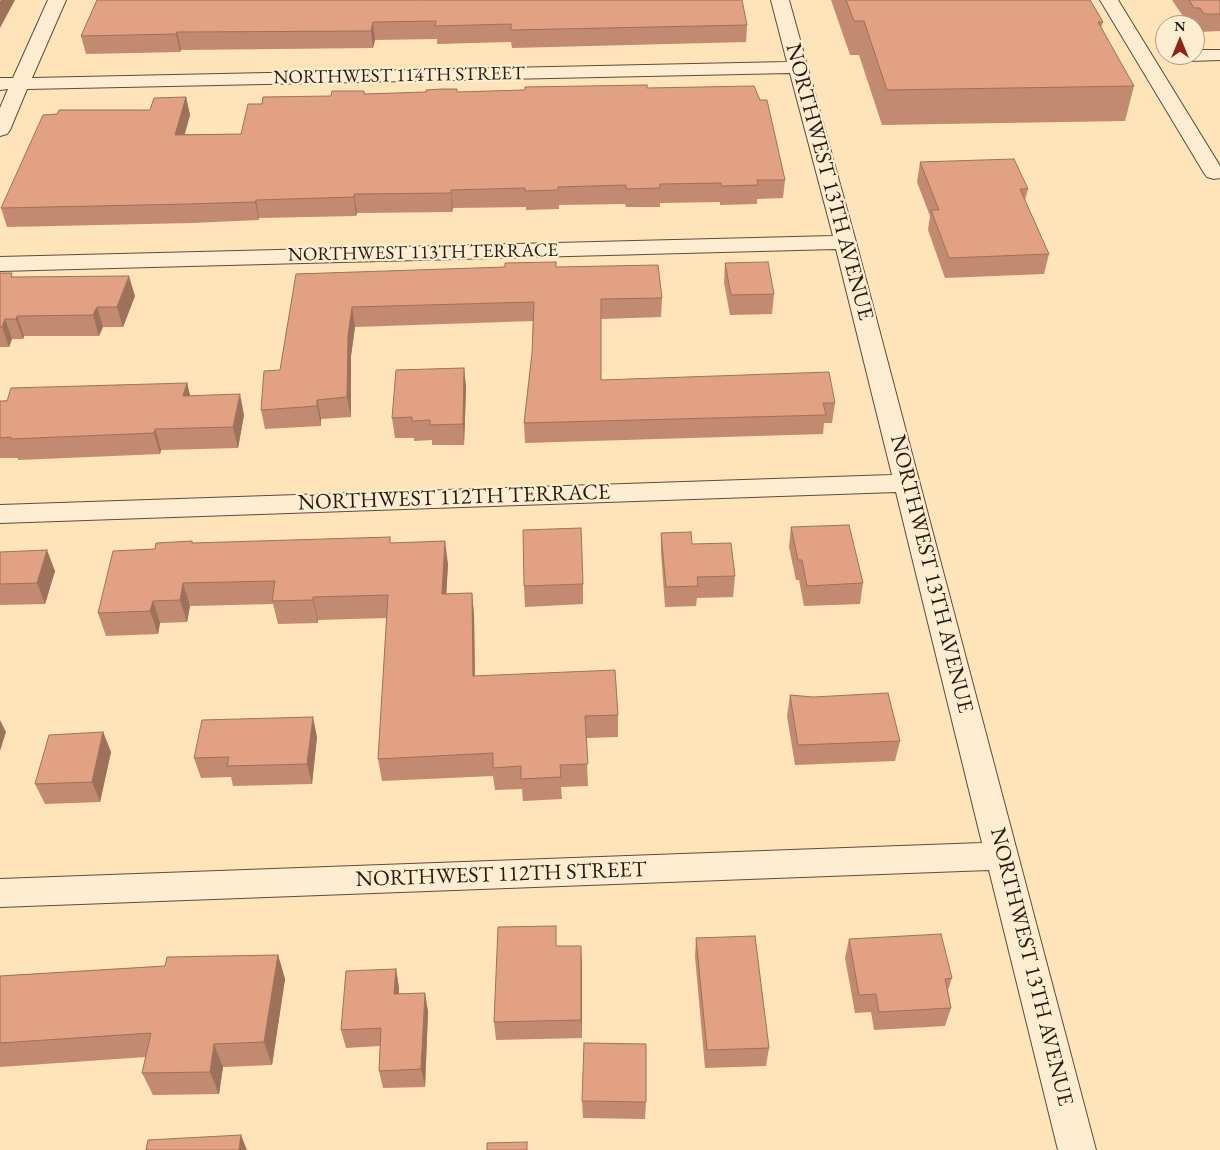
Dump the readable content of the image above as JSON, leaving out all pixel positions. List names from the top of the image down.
{
  "streets": {
    "street": [
      "NORTHWEST 114TH STREET",
      "NORTHWEST 13TH AVENUE",
      "NORTHWEST 113TH TERRACE",
      "NORTHWEST 112TH TERRACE",
      "NORTHWEST 112TH STREET"
    ]
  },
  "crossings": [
    ["NORTHWEST 114TH STREET", "NORTHWEST 13TH AVENUE"],
    ["NORTHWEST 13TH AVENUE", "NORTHWEST 113TH TERRACE"],
    ["NORTHWEST 13TH AVENUE", "NORTHWEST 112TH TERRACE"],
    ["NORTHWEST 13TH AVENUE", "NORTHWEST 112TH STREET"]
  ],
  "north": "top"
}
